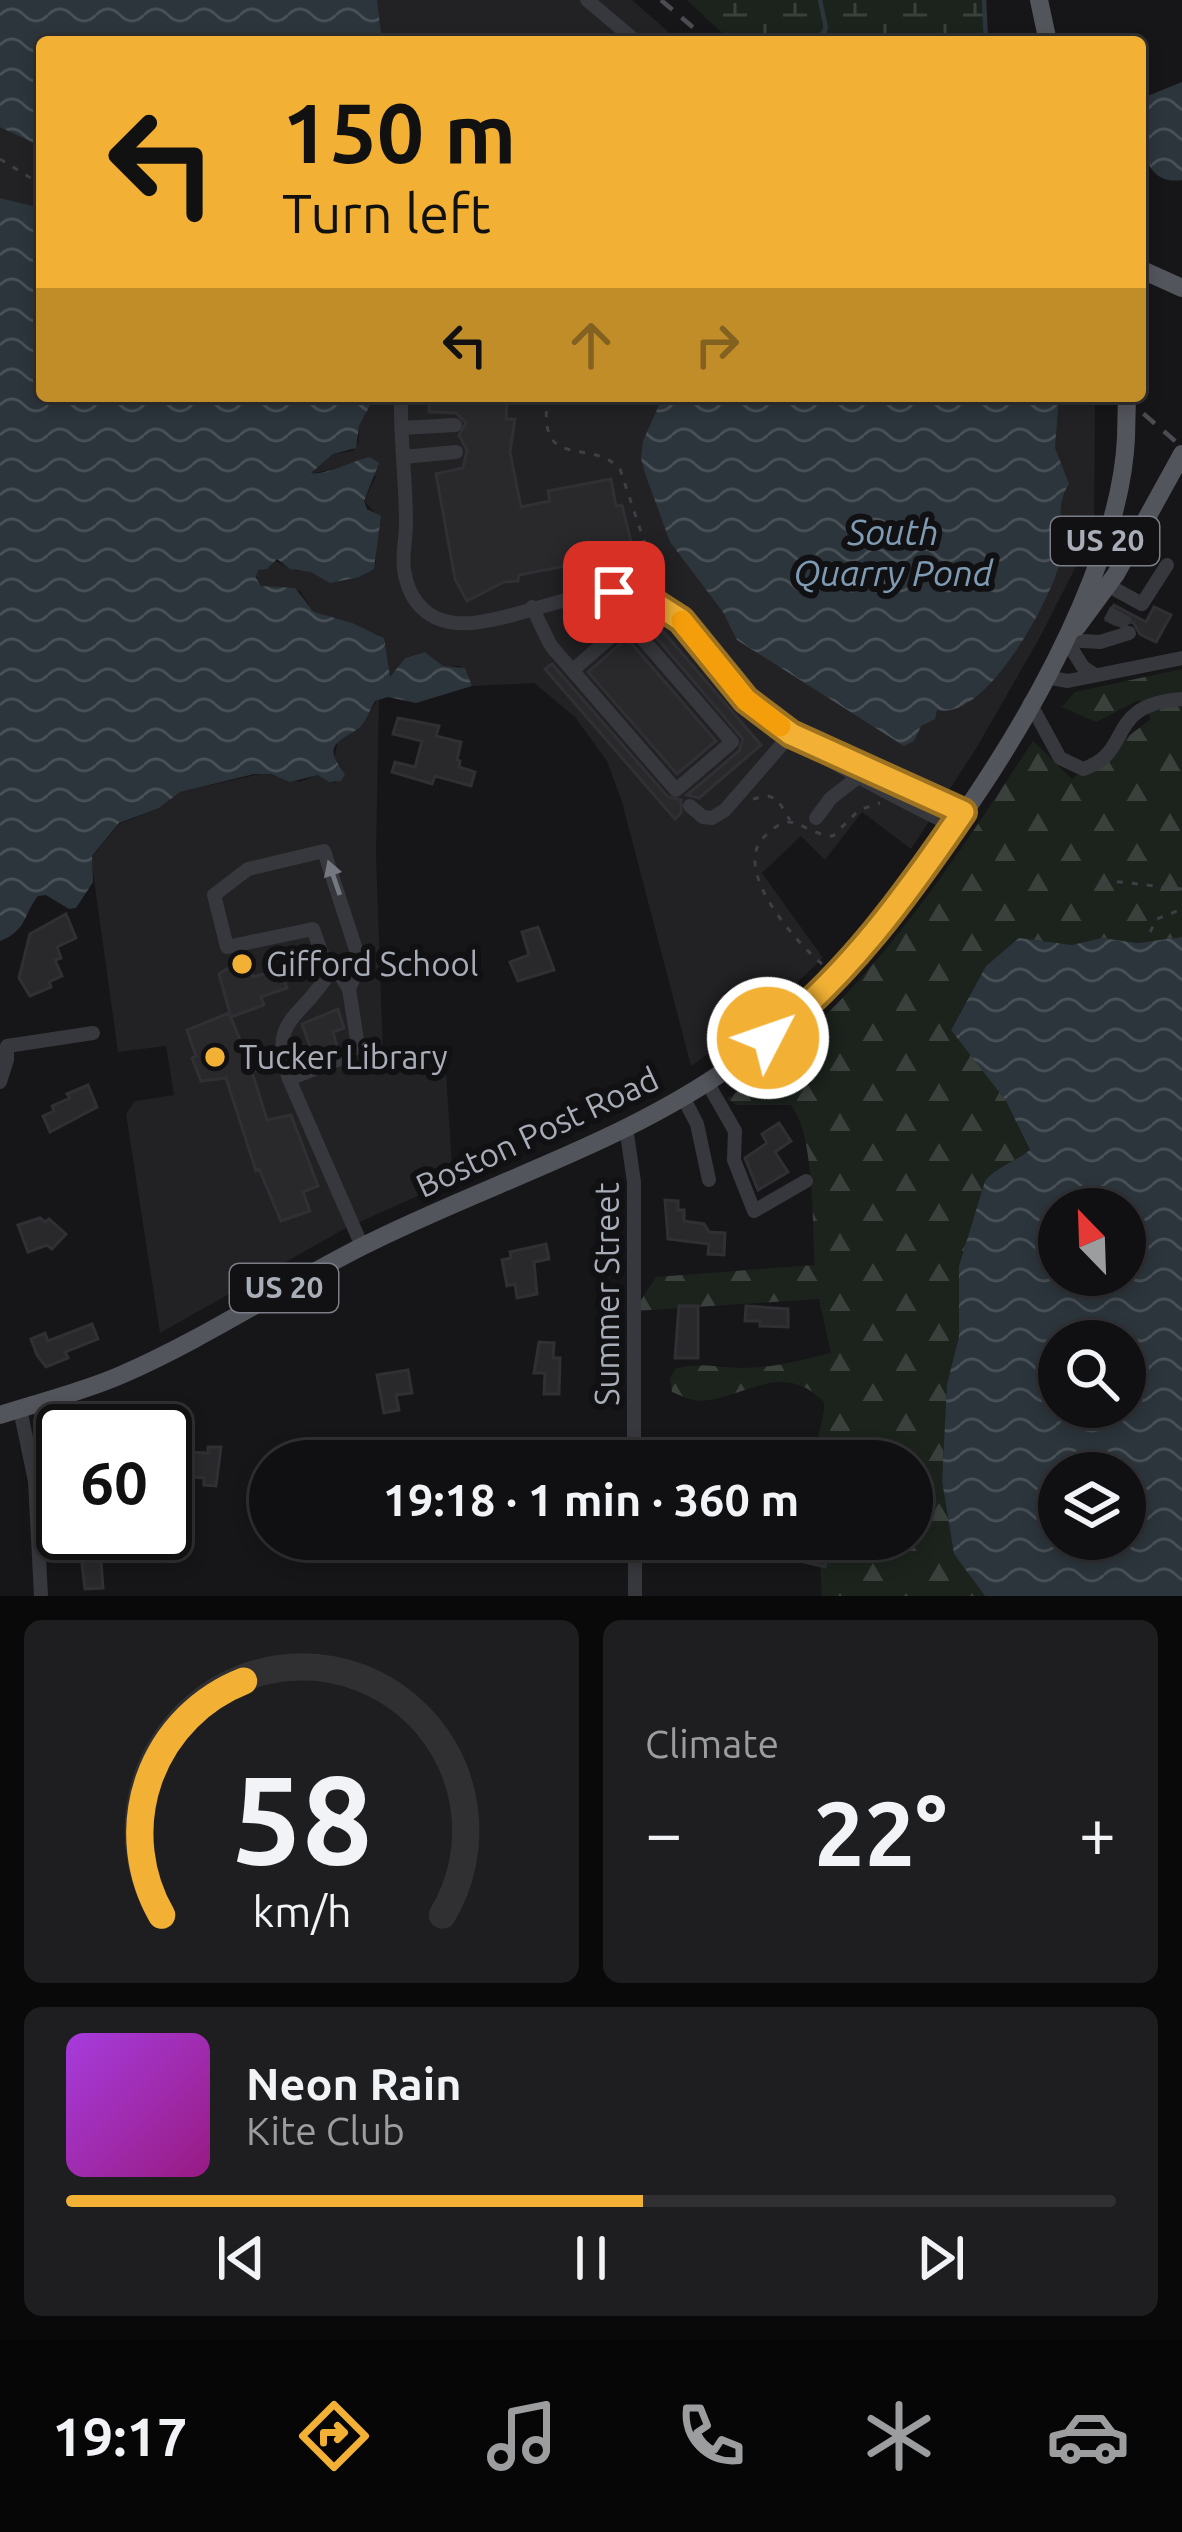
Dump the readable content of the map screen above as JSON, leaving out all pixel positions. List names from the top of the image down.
{
  "streets": {
    "main road": ["US 20", "Boston Post Road"],
    "street": ["Summer Street"]
  },
  "crossings": [
    ["Boston Post Road", "Summer Street"]
  ],
  "water": ["South Quarry Pond"],
  "places": ["Gifford School", "Tucker Library"],
  "north": "top left",
  "page": {
    "turn": ["150 m", "Turn left"],
    "limit": "60",
    "trip": "19:18 · 1 min · 360 m",
    "tile": "Climate",
    "heat": ["−", "22°", "+"],
    "song": ["Neon Rain", "Kite Club"],
    "tabs": "19:17",
    "gauge": ["58", "km/h"]
  }
}
